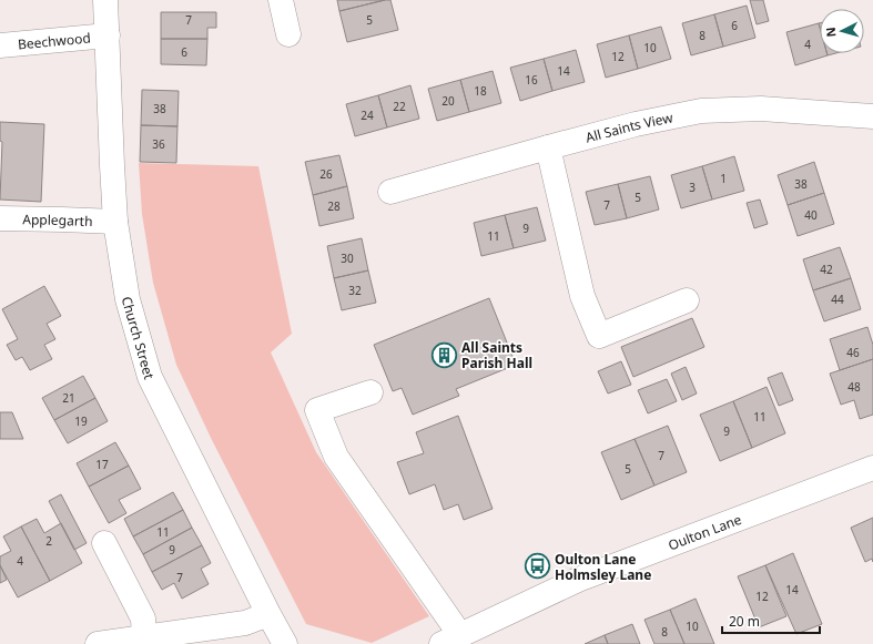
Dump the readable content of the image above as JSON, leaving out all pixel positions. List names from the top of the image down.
{
  "streets": {
    "street": [
      "Beechwood",
      "All Saints View",
      "Applegarth",
      "Church Street",
      "Oulton Lane"
    ]
  },
  "crossings": [
    ["Beechwood", "Church Street"],
    ["Applegarth", "Church Street"]
  ],
  "places": {
    "building": ["All Saints Parish Hall"],
    "bus stop": ["Oulton Lane Holmsley Lane"]
  },
  "house_numbers": [
    "7",
    "5",
    "6",
    "8",
    "4",
    "10",
    "6",
    "12",
    "14",
    "16",
    "18",
    "20",
    "22",
    "38",
    "24",
    "36",
    "26",
    "1",
    "38",
    "3",
    "5",
    "7",
    "28",
    "40",
    "9",
    "11",
    "30",
    "42",
    "32",
    "44",
    "46",
    "48",
    "21",
    "11",
    "19",
    "9",
    "7",
    "17",
    "5",
    "11",
    "2",
    "9",
    "4",
    "7",
    "14",
    "12",
    "10",
    "8"
  ],
  "scale_bar": "20 m",
  "north": "left"
}
